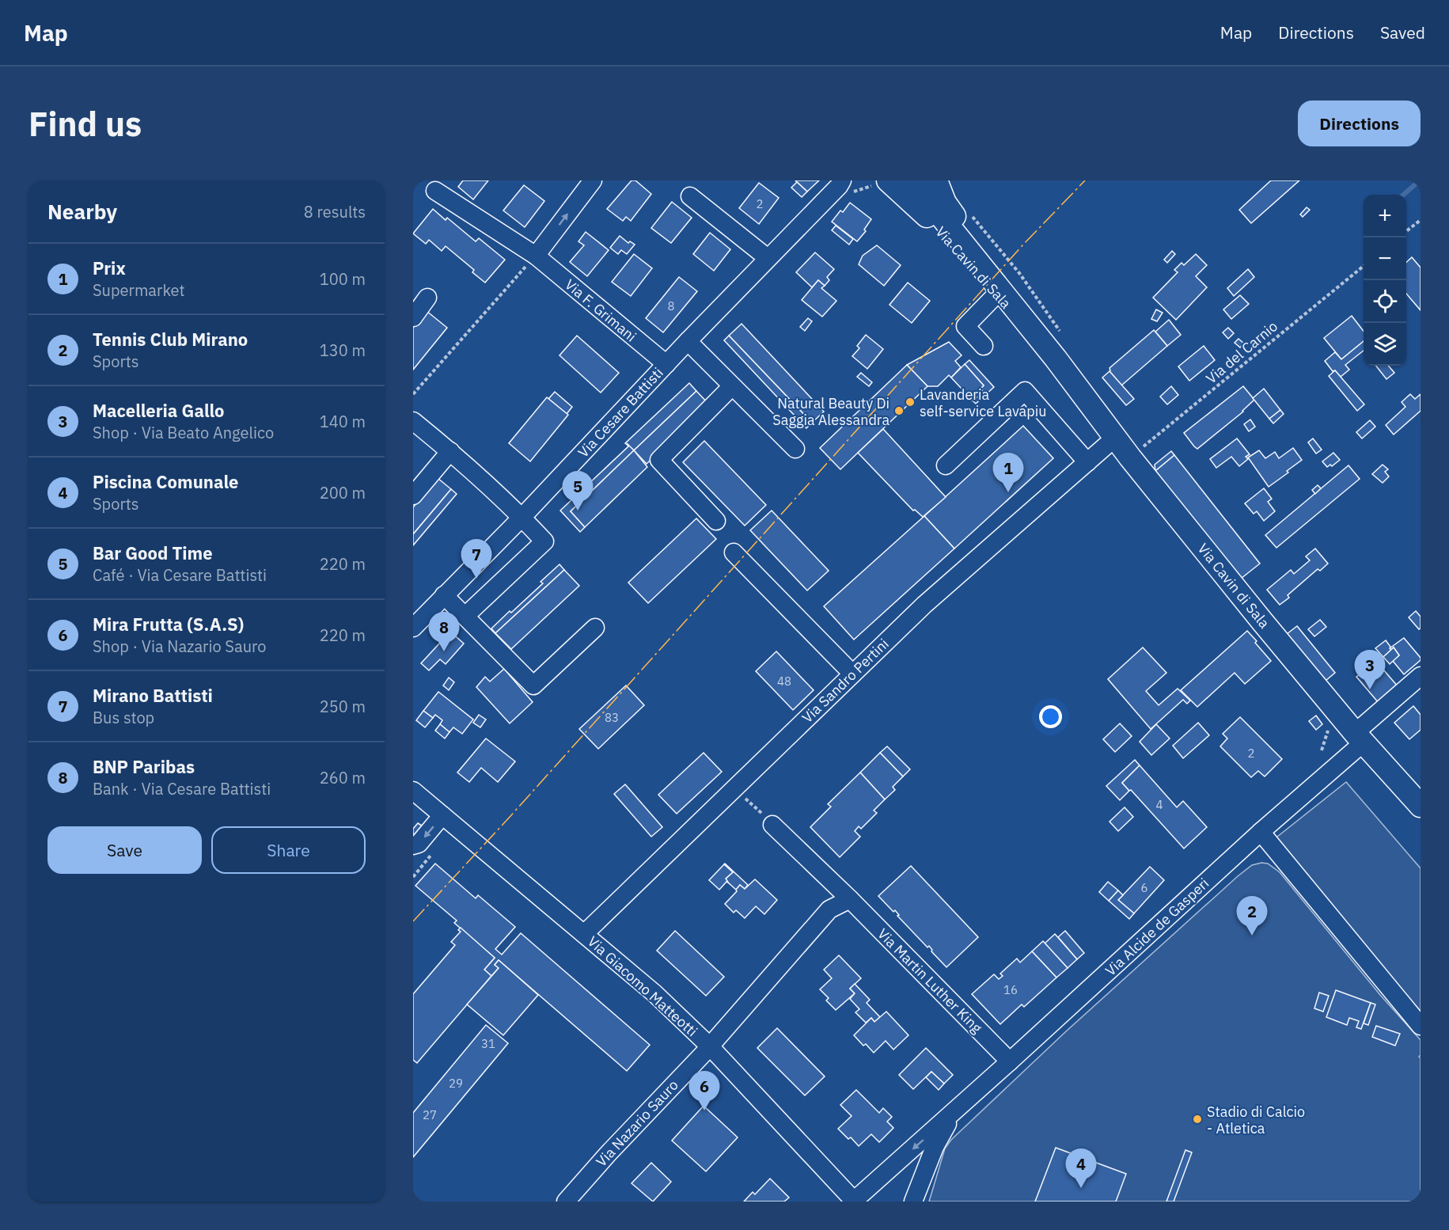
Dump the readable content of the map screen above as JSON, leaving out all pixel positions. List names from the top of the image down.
{
  "streets": {
    "main road": ["Via Cavin di Sala"],
    "street": [
      "Via F. Grimani",
      "Via Cesare Battisti",
      "Via Sandro Pertini",
      "Via Alcide de Gasperi",
      "Via Martin Luther King",
      "Via Giacomo Matteotti",
      "Via Nazario Sauro"
    ],
    "path": ["Via del Carnio"]
  },
  "crossings": [
    ["Via Cavin di Sala", "Via del Carnio"],
    ["Via Cavin di Sala", "Via Sandro Pertini"],
    ["Via Cavin di Sala", "Via Alcide de Gasperi"],
    ["Via F. Grimani", "Via Cesare Battisti"],
    ["Via Sandro Pertini", "Via Giacomo Matteotti"],
    ["Via Alcide de Gasperi", "Via Martin Luther King"],
    ["Via Alcide de Gasperi", "Via Giacomo Matteotti"],
    ["Via Giacomo Matteotti", "Via Nazario Sauro"]
  ],
  "places": ["Lavanderia self-service Lavapiu", "Natural Beauty Di Saggia Alessandra", "Stadio di Calcio - Atletica"],
  "house_numbers": [
    "2",
    "8",
    "48",
    "83",
    "2",
    "4",
    "6",
    "16",
    "31",
    "29",
    "27"
  ],
  "page": {
    "header": "Map",
    "nav": ["Map", "Directions", "Saved"],
    "buttons": [
      "Directions",
      ["Save", "Share"]
    ],
    "title": "Find us",
    "heading": ["Nearby", "8 results"],
    "map_buttons": ["+", "−"],
    "list": [
      {
        "mark": "1",
        "name": "Prix",
        "note": "Supermarket",
        "value": "100 m"
      },
      {
        "mark": "2",
        "name": "Tennis Club Mirano",
        "note": "Sports",
        "value": "130 m"
      },
      {
        "mark": "3",
        "name": "Macelleria Gallo",
        "note": "Shop · Via Beato Angelico",
        "value": "140 m"
      },
      {
        "mark": "4",
        "name": "Piscina Comunale",
        "note": "Sports",
        "value": "200 m"
      },
      {
        "mark": "5",
        "name": "Bar Good Time",
        "note": "Café · Via Cesare Battisti",
        "value": "220 m"
      },
      {
        "mark": "6",
        "name": "Mira Frutta (S.A.S)",
        "note": "Shop · Via Nazario Sauro",
        "value": "220 m"
      },
      {
        "mark": "7",
        "name": "Mirano Battisti",
        "note": "Bus stop",
        "value": "250 m"
      },
      {
        "mark": "8",
        "name": "BNP Paribas",
        "note": "Bank · Via Cesare Battisti",
        "value": "260 m"
      }
    ],
    "pins": [
      "1",
      "5",
      "7",
      "8",
      "3",
      "2",
      "6",
      "4"
    ]
  }
}
